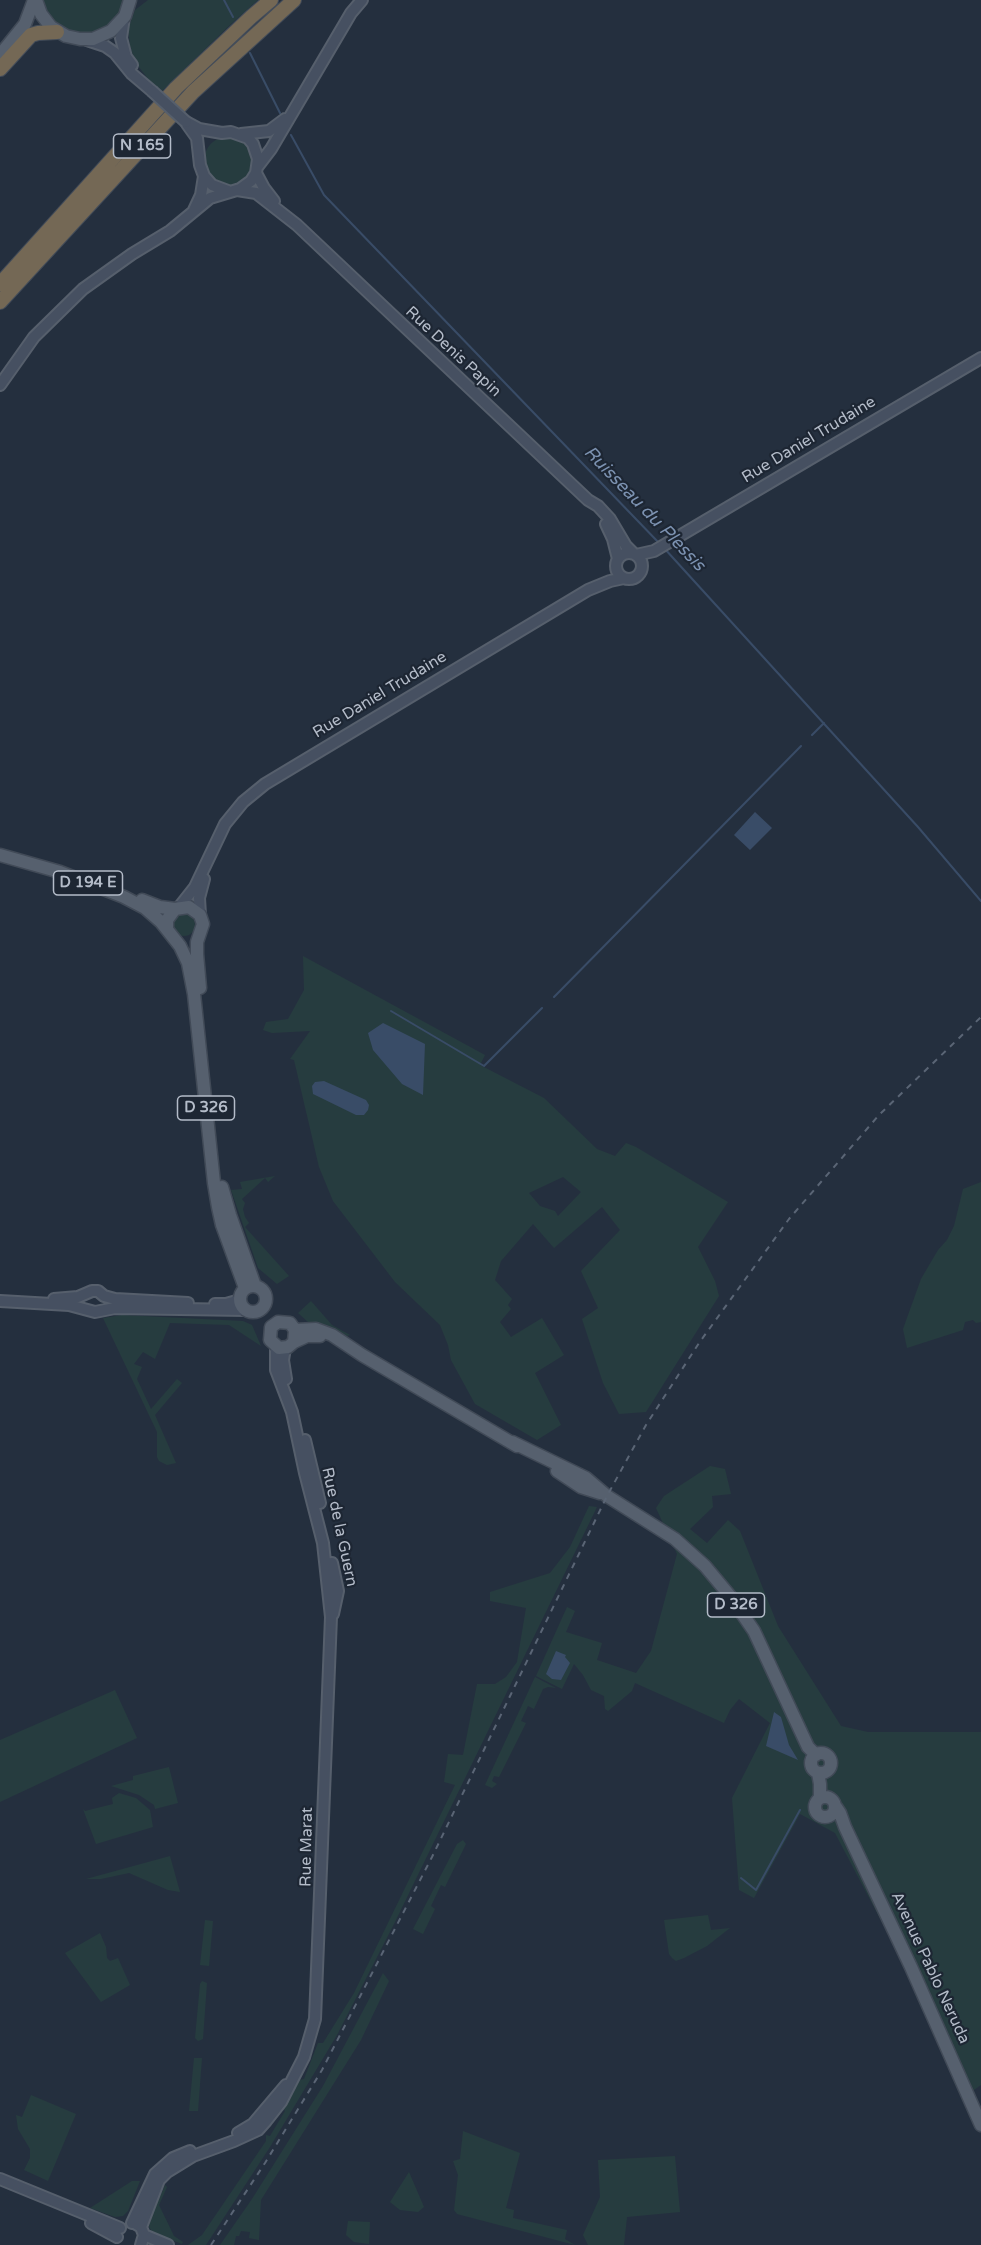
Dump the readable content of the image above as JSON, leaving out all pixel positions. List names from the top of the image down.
{
  "streets": {
    "highway": ["N 165"],
    "main road": [
      "Rue Denis Papin",
      "Rue Daniel Trudaine",
      "D 194 E",
      "D 326",
      "Rue de la Guern",
      "Rue Marat",
      "Avenue Pablo Neruda"
    ]
  },
  "crossings": [
    ["Rue Denis Papin", "Rue Daniel Trudaine"],
    ["Rue Daniel Trudaine", "D 194 E"],
    ["Rue Daniel Trudaine", "D 326"],
    ["D 194 E", "D 326"],
    ["Rue de la Guern", "Rue Marat"],
    ["Rue de la Guern", "Avenue Pablo Neruda"]
  ],
  "water": ["Ruisseau du Plessis"]
}
